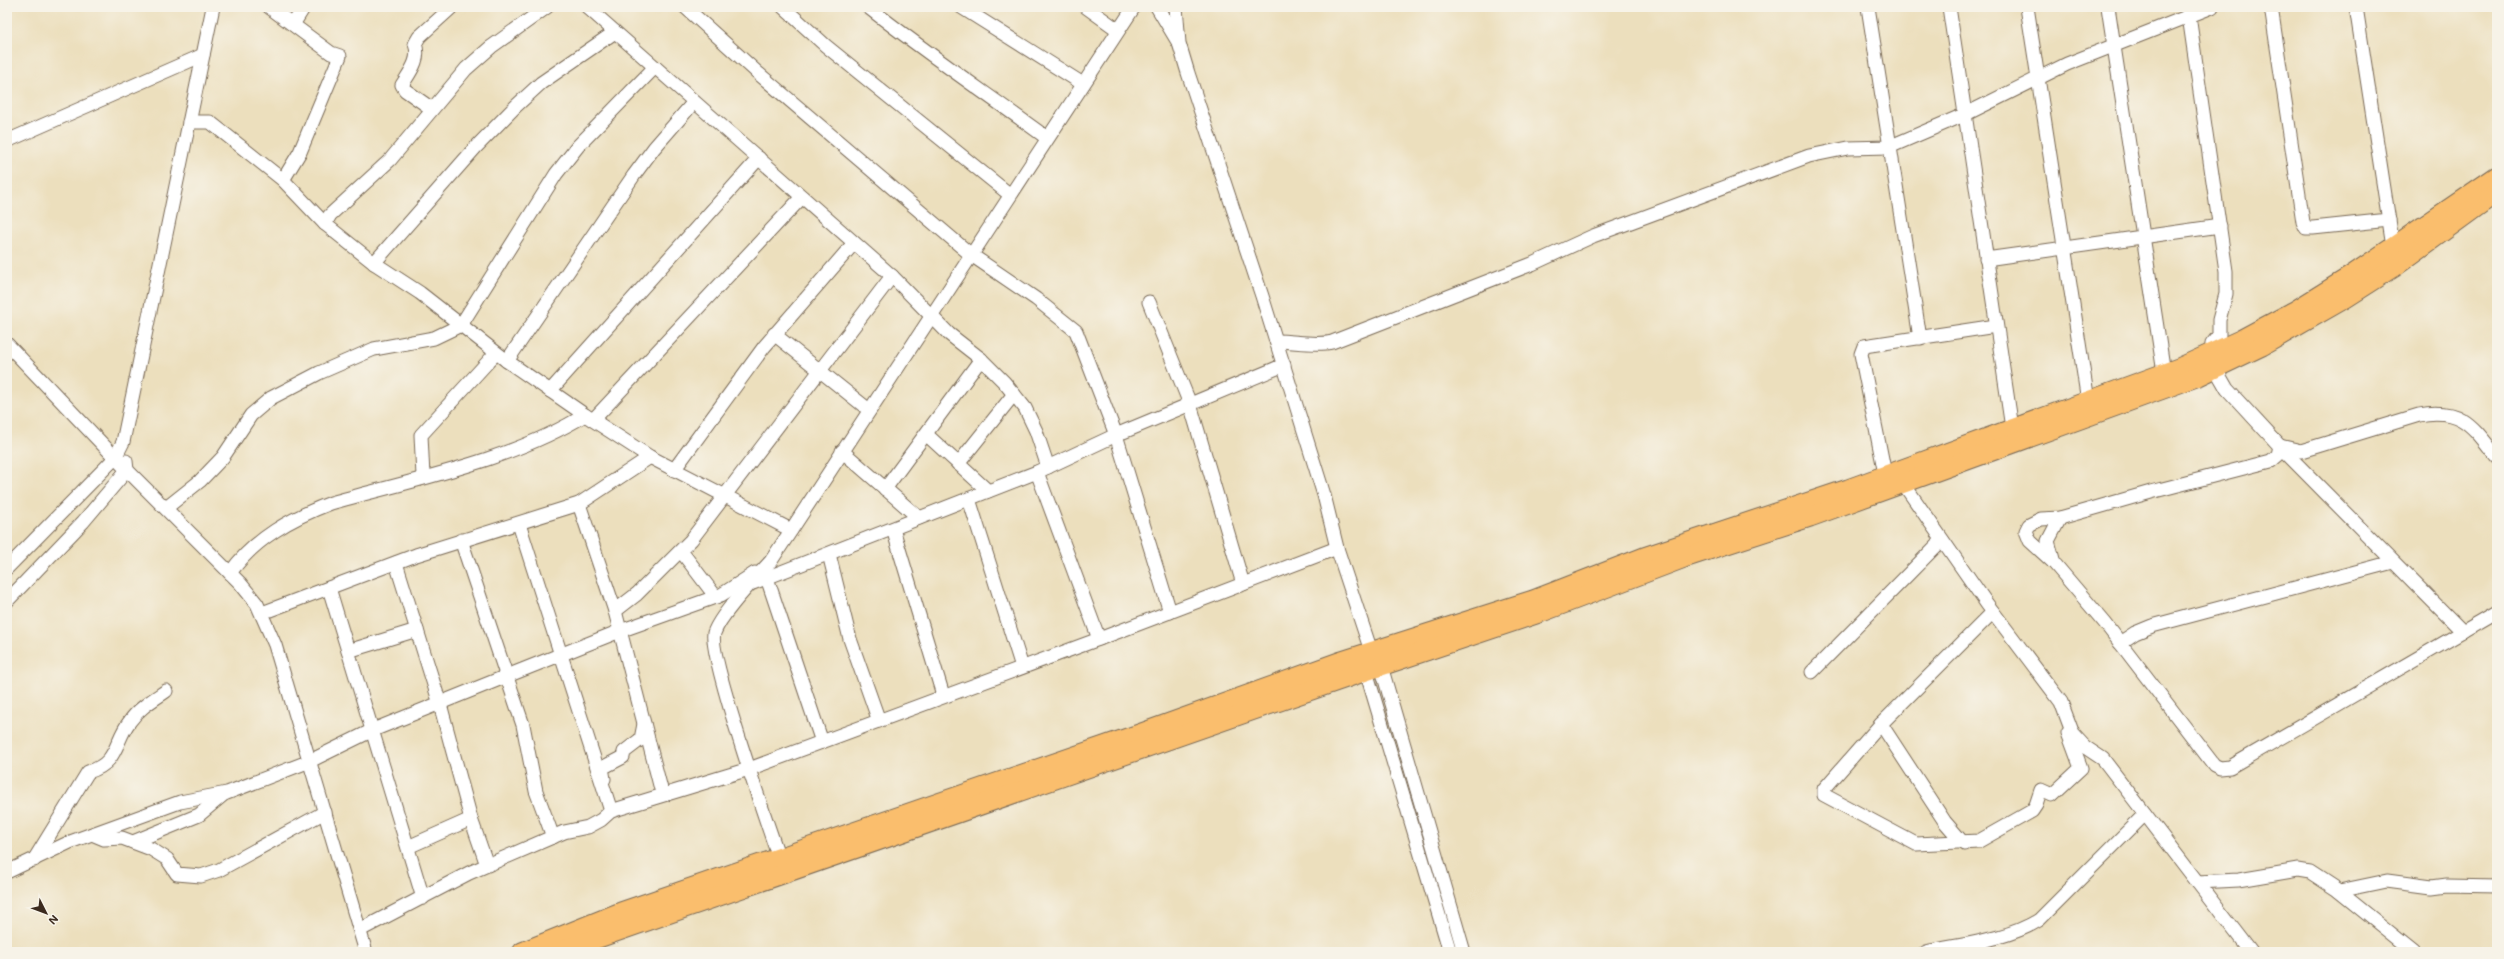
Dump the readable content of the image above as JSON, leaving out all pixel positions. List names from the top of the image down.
{
  "north": "bottom right"
}
